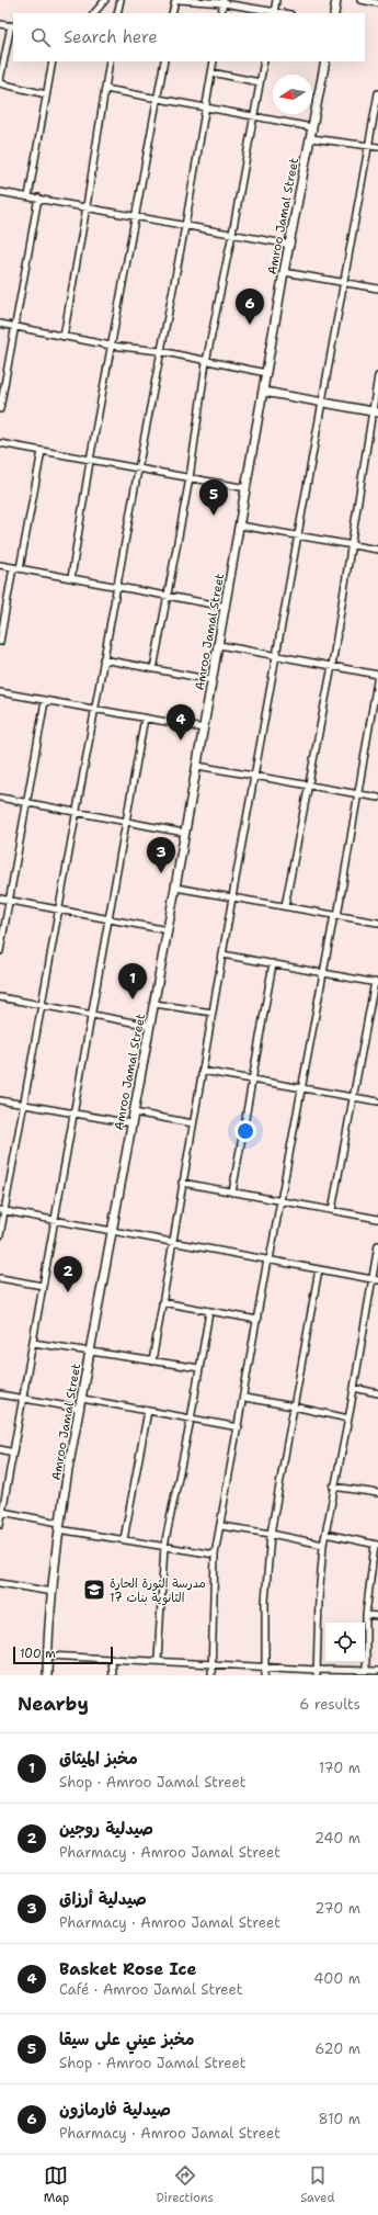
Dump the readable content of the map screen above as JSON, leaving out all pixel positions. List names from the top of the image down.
{
  "streets": {
    "street": ["Amroo Jamal Street"]
  },
  "places": {
    "school or university": ["مدرسة الثورة الحارة 17 الثانوية بنات"]
  },
  "scale_bar": "100 m",
  "north": "left",
  "page": {
    "search": "Search here",
    "pins": [
      "6",
      "5",
      "4",
      "3",
      "1",
      "2"
    ],
    "scale": "100 m",
    "heading": ["Nearby", "6 results"],
    "list": [
      {
        "mark": "1",
        "name": "مخبز الميثاق",
        "note": "Shop · Amroo Jamal Street",
        "value": "170 m"
      },
      {
        "mark": "2",
        "name": "صيدلية روجين",
        "note": "Pharmacy · Amroo Jamal Street",
        "value": "240 m"
      },
      {
        "mark": "3",
        "name": "صيدلية أرزاق",
        "note": "Pharmacy · Amroo Jamal Street",
        "value": "270 m"
      },
      {
        "mark": "4",
        "name": "Basket Rose Ice",
        "note": "Café · Amroo Jamal Street",
        "value": "400 m"
      },
      {
        "mark": "5",
        "name": "مخبز عيني على سيقا",
        "note": "Shop · Amroo Jamal Street",
        "value": "620 m"
      },
      {
        "mark": "6",
        "name": "صيدلية فارمازون",
        "note": "Pharmacy · Amroo Jamal Street",
        "value": "810 m"
      }
    ],
    "nav": ["Map", "Directions", "Saved"]
  }
}
